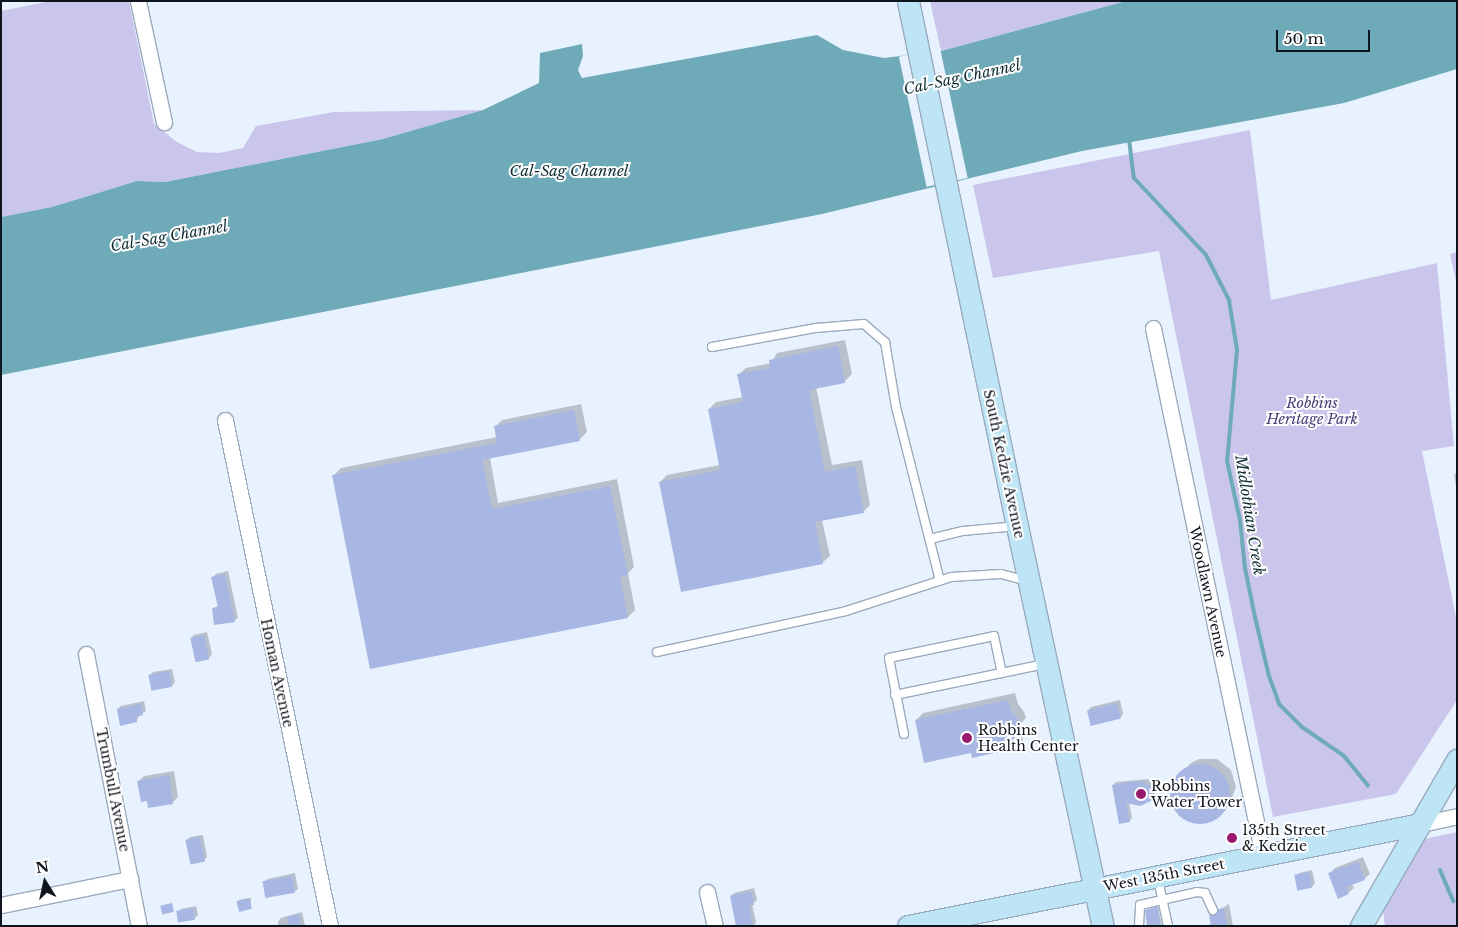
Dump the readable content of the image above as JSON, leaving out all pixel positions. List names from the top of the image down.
{
  "streets": {
    "main road": ["South Kedzie Avenue", "West 135th Street"],
    "street": ["Woodlawn Avenue", "Homan Avenue", "Trumbull Avenue"]
  },
  "crossings": [
    ["South Kedzie Avenue", "West 135th Street"],
    ["Woodlawn Avenue", "West 135th Street"]
  ],
  "water": ["Cal-Sag Channel", "Midlothian Creek"],
  "parks": ["Robbins Heritage Park"],
  "places": ["Robbins Health Center", "Robbins Water Tower", "135th Street & Kedzie"],
  "scale_bar": "50 m",
  "north": "top"
}
